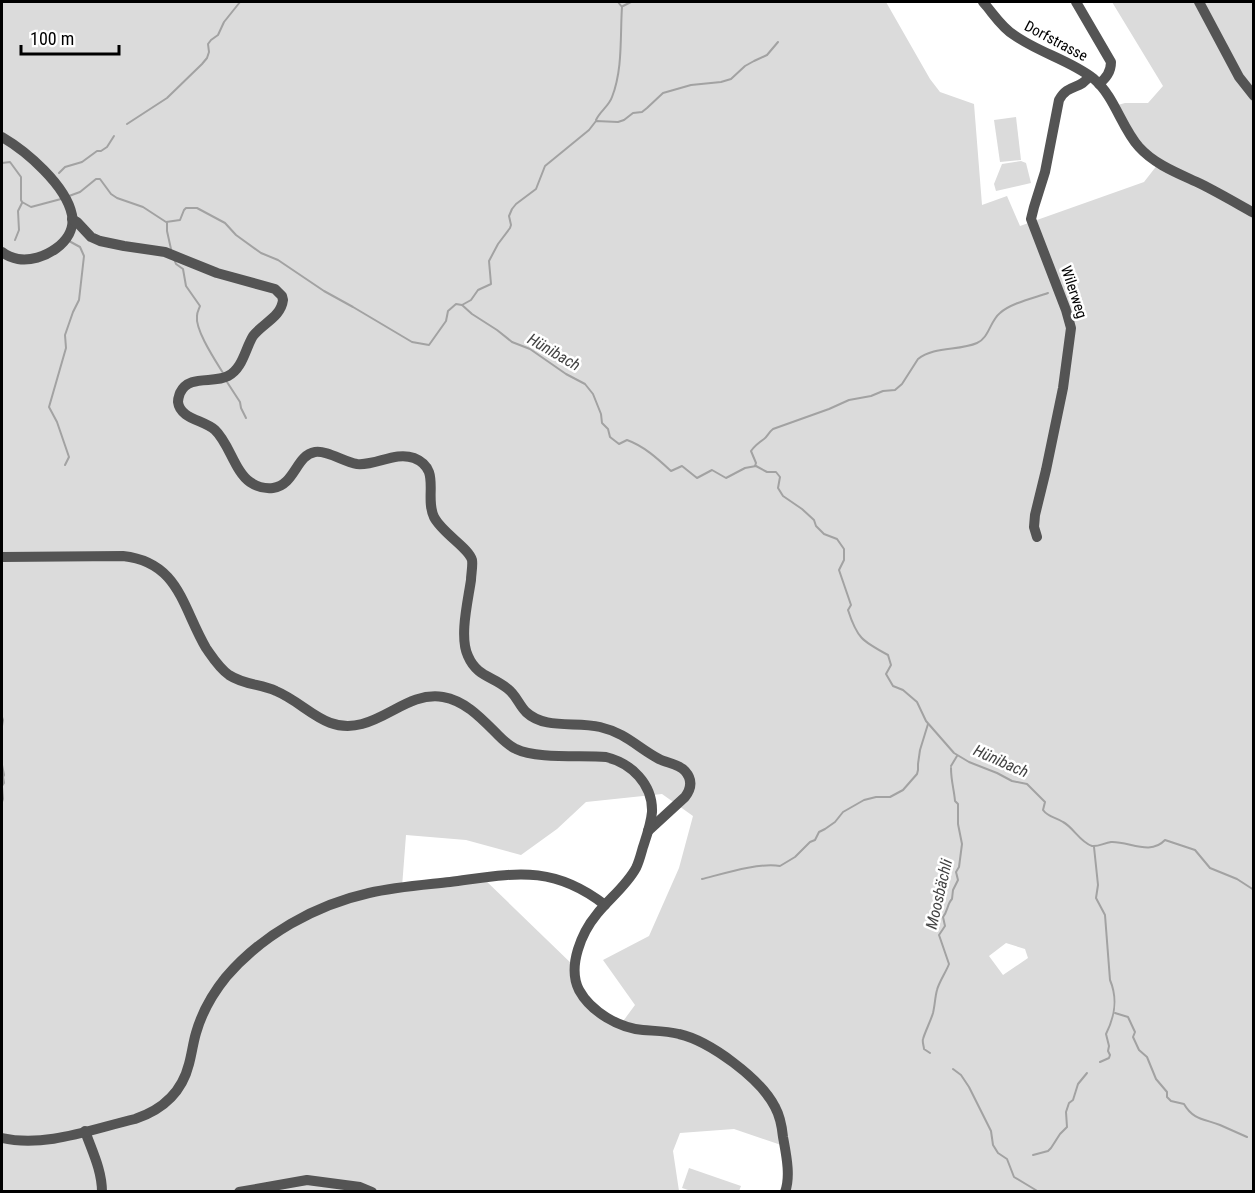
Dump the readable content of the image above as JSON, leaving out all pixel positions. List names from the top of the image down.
{
  "streets": {
    "street": ["Dorfstrasse", "Wilerweg"]
  },
  "crossings": [
    ["Dorfstrasse", "Wilerweg"]
  ],
  "water": ["Hünibach", "Moosbächli"],
  "scale_bar": "100 m"
}
